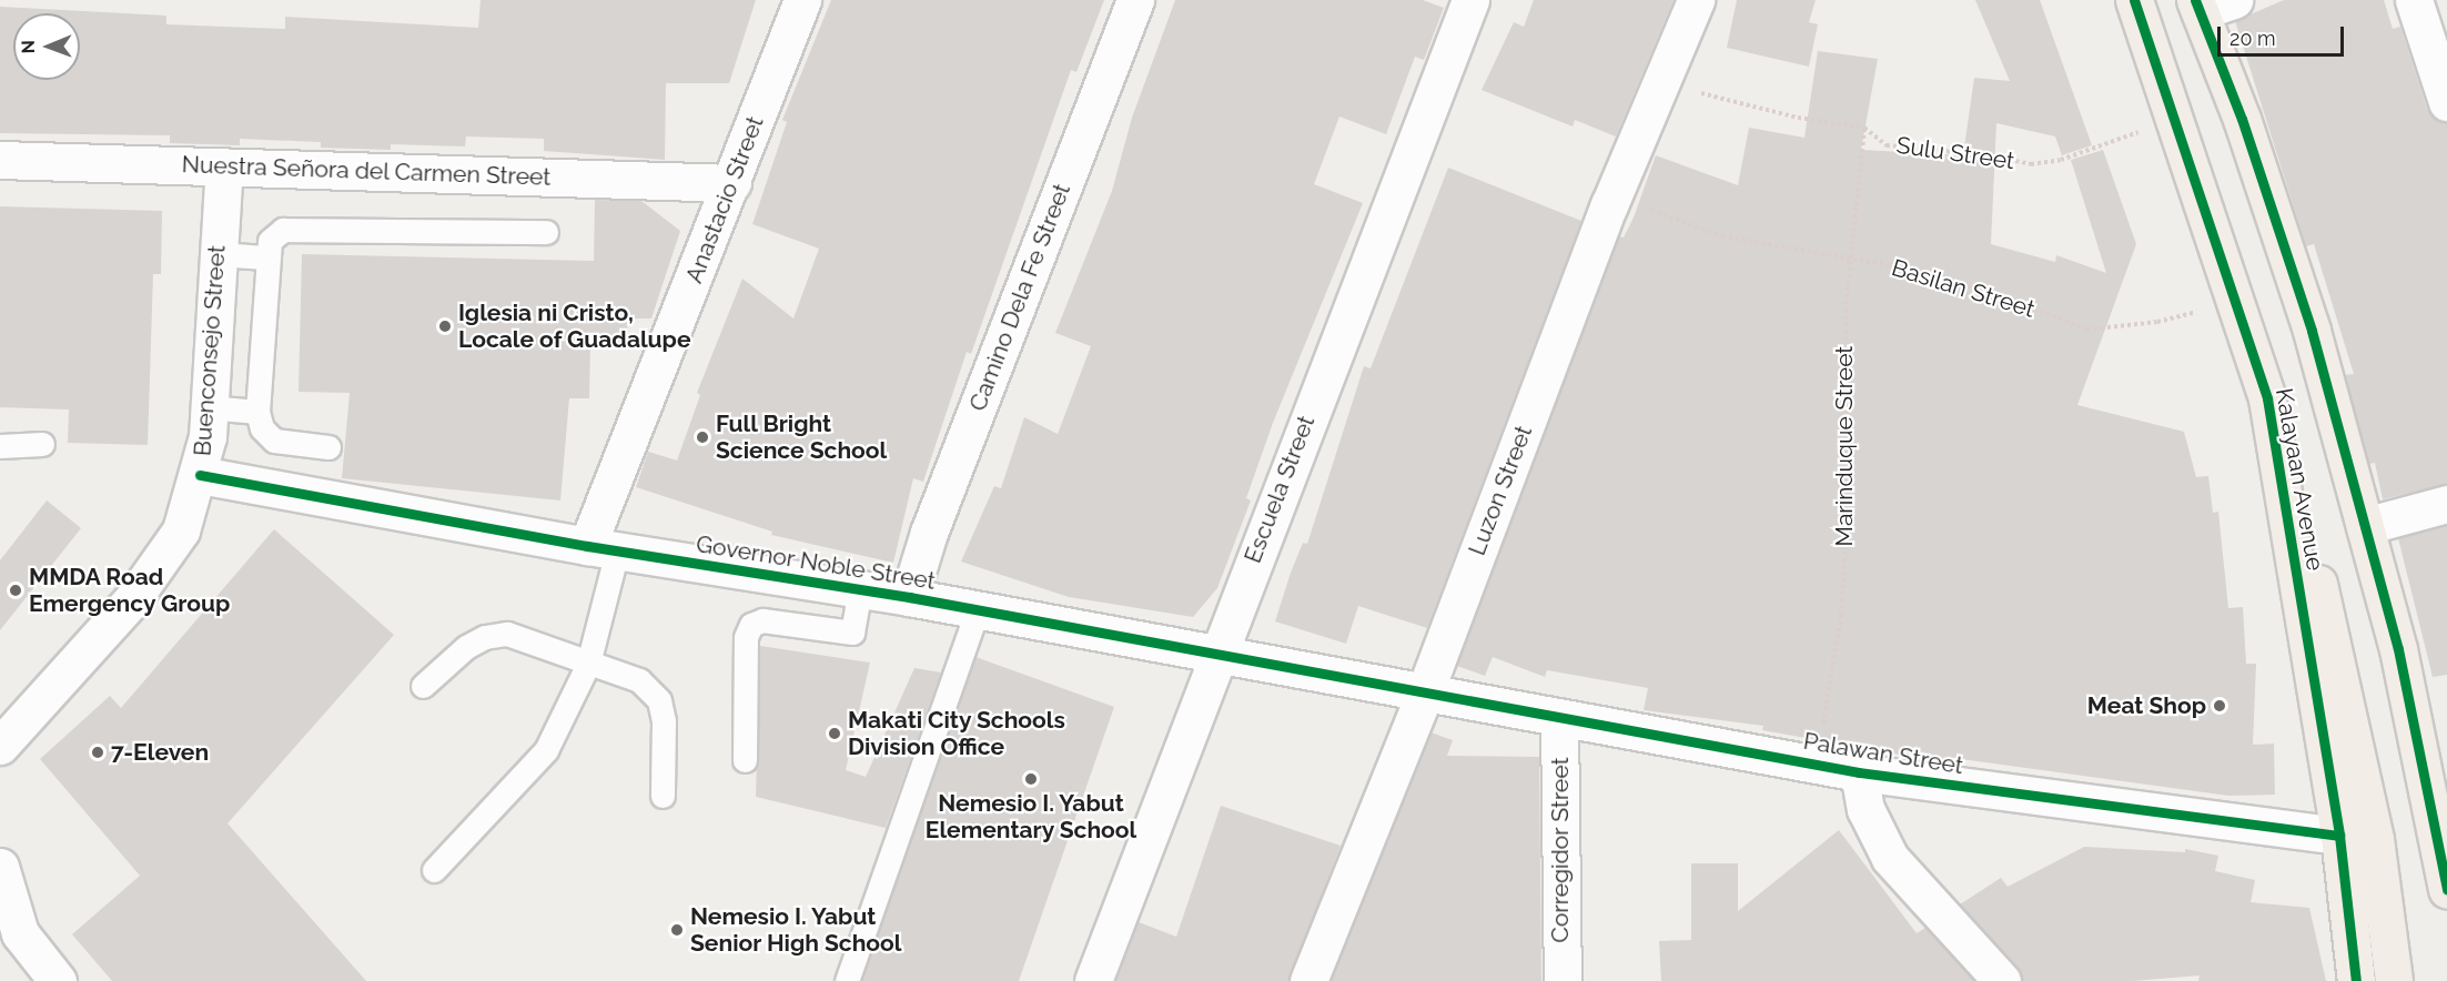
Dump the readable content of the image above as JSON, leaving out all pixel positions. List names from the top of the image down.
{
  "streets": {
    "main road": ["Kalayaan Avenue"],
    "street": [
      "Nuestra Señora del Carmen Street",
      "Anastacio Street",
      "Camino Dela Fe Street",
      "Buenconsejo Street",
      "Escuela Street",
      "Luzon Street",
      "Governor Noble Street",
      "Palawan Street",
      "Corregidor Street"
    ],
    "path": ["Sulu Street", "Basilan Street", "Marinduque Street"]
  },
  "crossings": [
    ["Sulu Street", "Marinduque Street"],
    ["Sulu Street", "Kalayaan Avenue"],
    ["Sulu Street", "Luzon Street"],
    ["Nuestra Señora del Carmen Street", "Anastacio Street"],
    ["Nuestra Señora del Carmen Street", "Buenconsejo Street"],
    ["Anastacio Street", "Governor Noble Street"],
    ["Basilan Street", "Marinduque Street"],
    ["Basilan Street", "Kalayaan Avenue"],
    ["Basilan Street", "Luzon Street"],
    ["Camino Dela Fe Street", "Governor Noble Street"],
    ["Buenconsejo Street", "Governor Noble Street"],
    ["Marinduque Street", "Palawan Street"],
    ["Kalayaan Avenue", "Palawan Street"],
    ["Escuela Street", "Governor Noble Street"],
    ["Luzon Street", "Governor Noble Street"],
    ["Luzon Street", "Palawan Street"],
    ["Governor Noble Street", "Palawan Street"],
    ["Palawan Street", "Corregidor Street"]
  ],
  "places": [
    "Iglesia ni Cristo, Locale of Guadalupe",
    "Full Bright Science School",
    "MMDA Road Emergency Group",
    "Meat Shop",
    "Makati City Schools Division Office",
    "7-Eleven",
    "Nemesio I. Yabut Elementary School",
    "Nemesio I. Yabut Senior High School"
  ],
  "scale_bar": "20 m",
  "north": "left"
}
